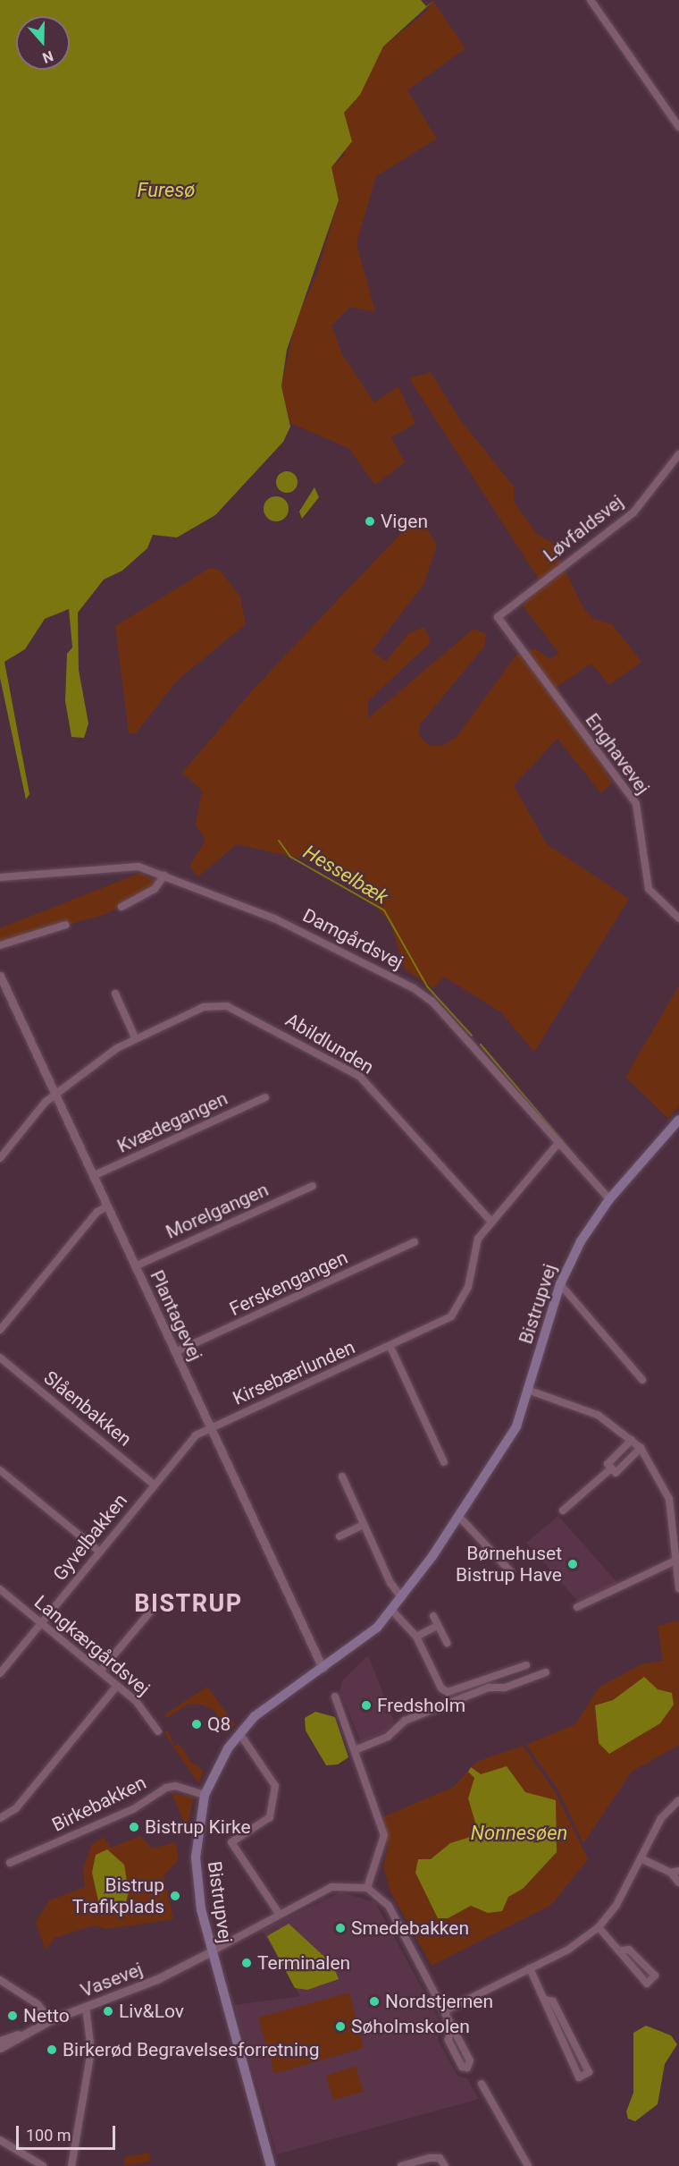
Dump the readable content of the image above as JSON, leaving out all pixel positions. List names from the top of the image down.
{
  "streets": {
    "main road": ["Bistrupvej"],
    "street": [
      "Løvfaldsvej",
      "Enghavevej",
      "Damgårdsvej",
      "Abildlunden",
      "Kvædegangen",
      "Morelgangen",
      "Ferskengangen",
      "Plantagevej",
      "Kirsebærlunden",
      "Slåenbakken",
      "Gyvelbakken",
      "Langkærgårdsvej",
      "Birkebakken",
      "Vasevej"
    ]
  },
  "crossings": [
    ["Løvfaldsvej", "Enghavevej"],
    ["Damgårdsvej", "Bistrupvej"],
    ["Damgårdsvej", "Kirsebærlunden"],
    ["Abildlunden", "Plantagevej"],
    ["Abildlunden", "Kirsebærlunden"],
    ["Kvædegangen", "Plantagevej"],
    ["Morelgangen", "Plantagevej"],
    ["Ferskengangen", "Plantagevej"],
    ["Bistrupvej", "Plantagevej"],
    ["Bistrupvej", "Birkebakken"],
    ["Bistrupvej", "Vasevej"],
    ["Plantagevej", "Kirsebærlunden"],
    ["Plantagevej", "Gyvelbakken"],
    ["Kirsebærlunden", "Gyvelbakken"],
    ["Slåenbakken", "Gyvelbakken"],
    ["Gyvelbakken", "Langkærgårdsvej"]
  ],
  "districts": ["BISTRUP"],
  "water": ["Furesø", "Hesselbæk", "Nonnesøen"],
  "places": [
    "Vigen",
    "Børnehuset Bistrup Have",
    "Fredsholm",
    "Q8",
    "Bistrup Kirke",
    "Bistrup Trafikplads",
    "Smedebakken",
    "Terminalen",
    "Nordstjernen",
    "Liv&Lov",
    "Netto",
    "Søholmskolen",
    "Birkerød Begravelsesforretning"
  ],
  "scale_bar": "100 m",
  "north": "bottom"
}
